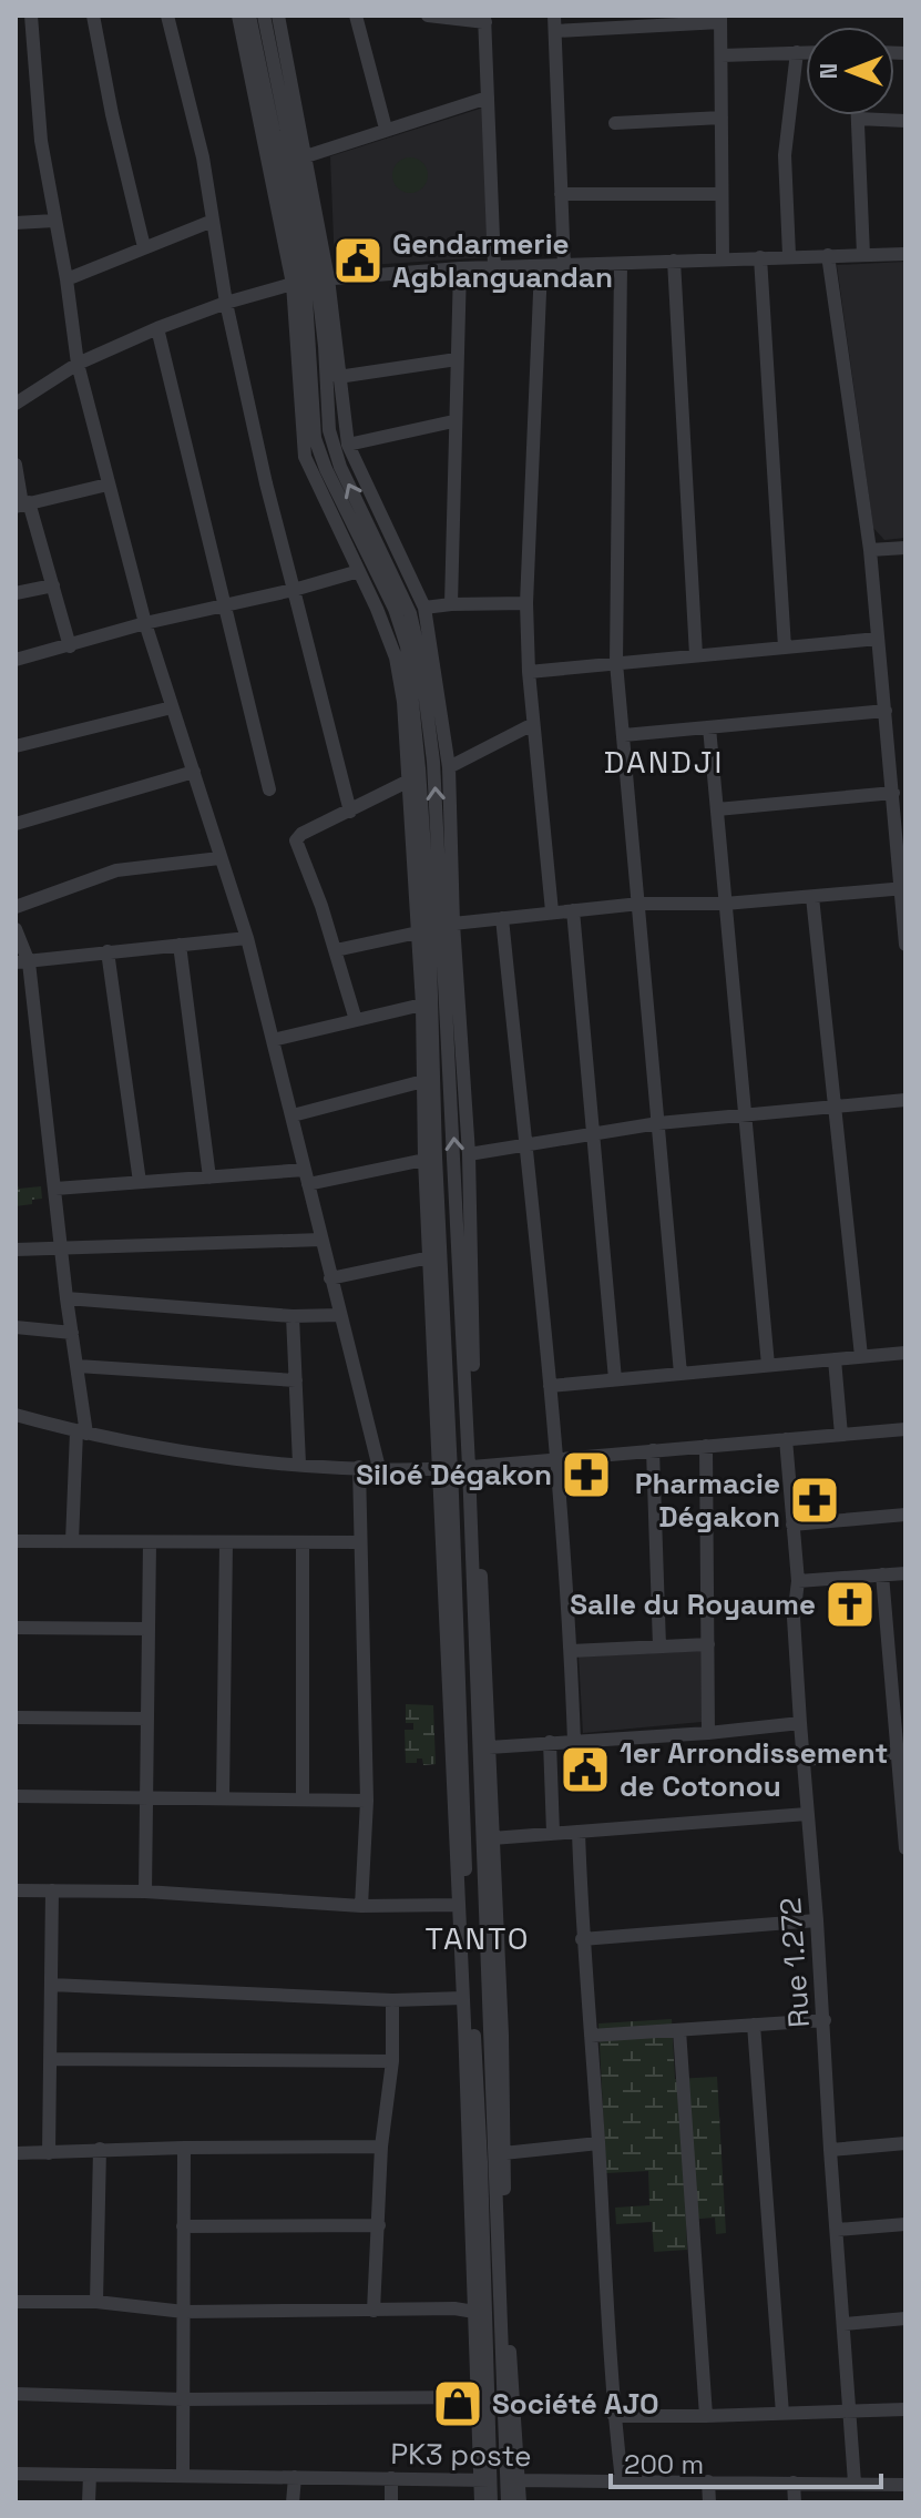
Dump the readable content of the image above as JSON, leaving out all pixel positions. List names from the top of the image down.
{
  "streets": {
    "street": ["Rue 1.272", "PK3 poste"]
  },
  "crossings": [
    ["Rue 1.272", "PK3 poste"]
  ],
  "districts": ["DANDJI", "TANTO"],
  "places": {
    "public building": ["Gendarmerie Agblanguandan", "1er Arrondissement de Cotonou"],
    "pharmacy": ["Siloé Dégakon", "Pharmacie Dégakon"],
    "church": ["Salle du Royaume"],
    "shop": ["Société AJO"]
  },
  "scale_bar": "200 m",
  "north": "left"
}
